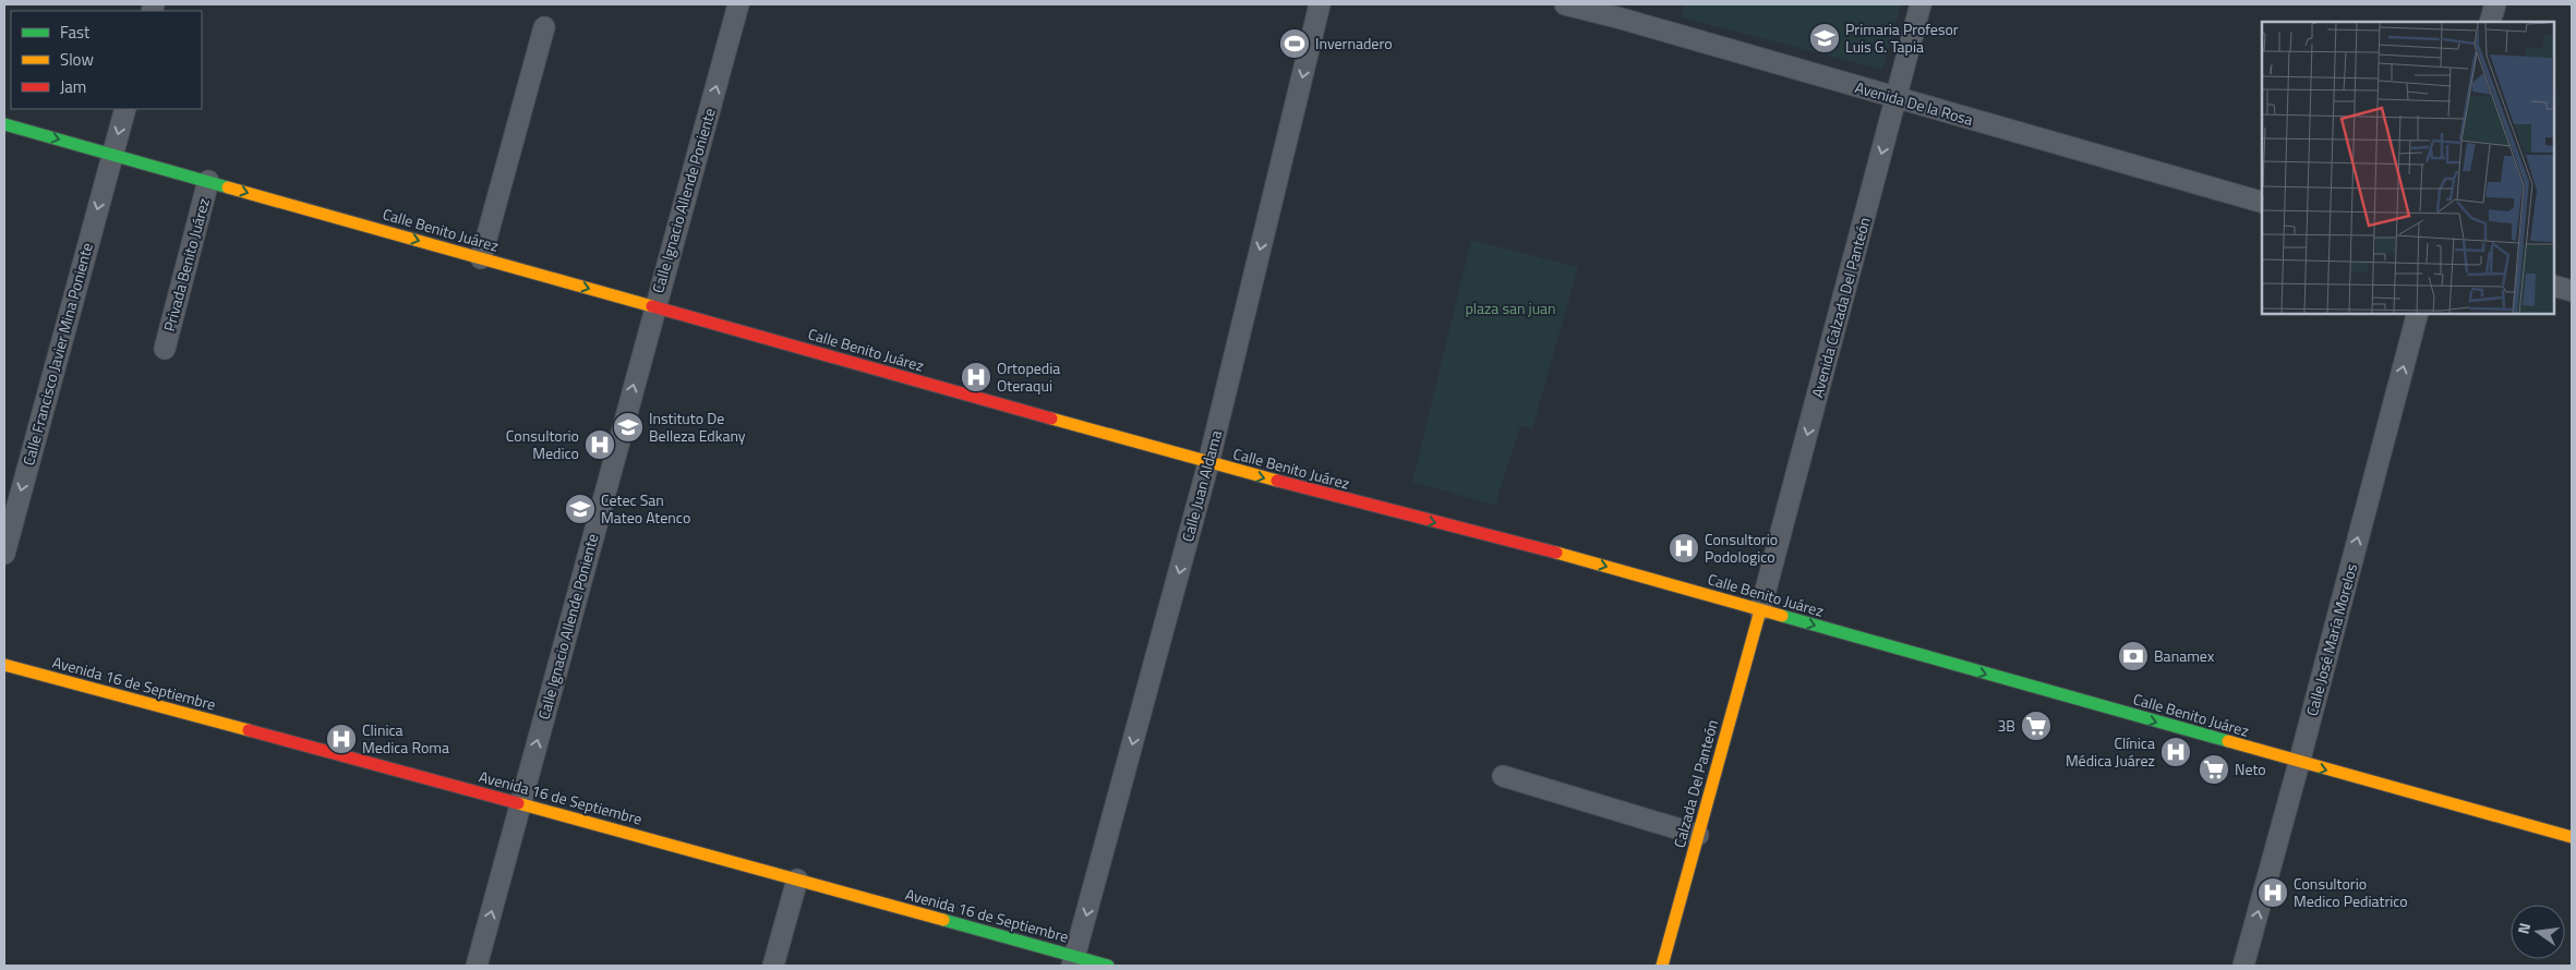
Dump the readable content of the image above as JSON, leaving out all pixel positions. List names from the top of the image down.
{
  "streets": {
    "main road": ["Calle Benito Juárez", "Avenida 16 de Septiembre", "Calzada Del Panteón"],
    "street": [
      "Avenida De la Rosa",
      "Calle Ignacio Allende Poniente",
      "Privada Benito Juárez",
      "Avenida Calzada Del Panteón",
      "Calle Francisco Javier Mina Poniente",
      "Calle Juan Aldama",
      "Calle José María Morelos"
    ]
  },
  "crossings": [
    ["Avenida De la Rosa", "Avenida Calzada Del Panteón"],
    ["Calle Ignacio Allende Poniente", "Calle Benito Juárez"],
    ["Calle Ignacio Allende Poniente", "Avenida 16 de Septiembre"],
    ["Calle Benito Juárez", "Privada Benito Juárez"],
    ["Calle Benito Juárez", "Avenida Calzada Del Panteón"],
    ["Calle Benito Juárez", "Calle Francisco Javier Mina Poniente"],
    ["Calle Benito Juárez", "Calle Juan Aldama"],
    ["Calle Benito Juárez", "Calle José María Morelos"],
    ["Calle Benito Juárez", "Calzada Del Panteón"],
    ["Avenida Calzada Del Panteón", "Calzada Del Panteón"],
    ["Calle Juan Aldama", "Avenida 16 de Septiembre"]
  ],
  "one_way": [
    "Calle Ignacio Allende Poniente",
    "Calle Benito Juárez",
    "Avenida Calzada Del Panteón",
    "Calle Francisco Javier Mina Poniente",
    "Calle Juan Aldama",
    "Calle José María Morelos"
  ],
  "parks": ["plaza san juan"],
  "places": {
    "school or university": ["Primaria Profesor Luis G. Tapia", "Instituto De Belleza Edkany", "Cetec San Mateo Atenco"],
    "sports": ["Invernadero"],
    "hospital": [
      "Ortopedia Oteraqui",
      "Consultorio Medico",
      "Consultorio Podologico",
      "Clinica Medica Roma",
      "Clínica Médica Juárez",
      "Consultorio Medico Pediatrico"
    ],
    "bank": ["Banamex"],
    "supermarket": ["3B", "Neto"]
  },
  "legend": ["Fast", "Slow", "Jam"],
  "north": "left"
}
